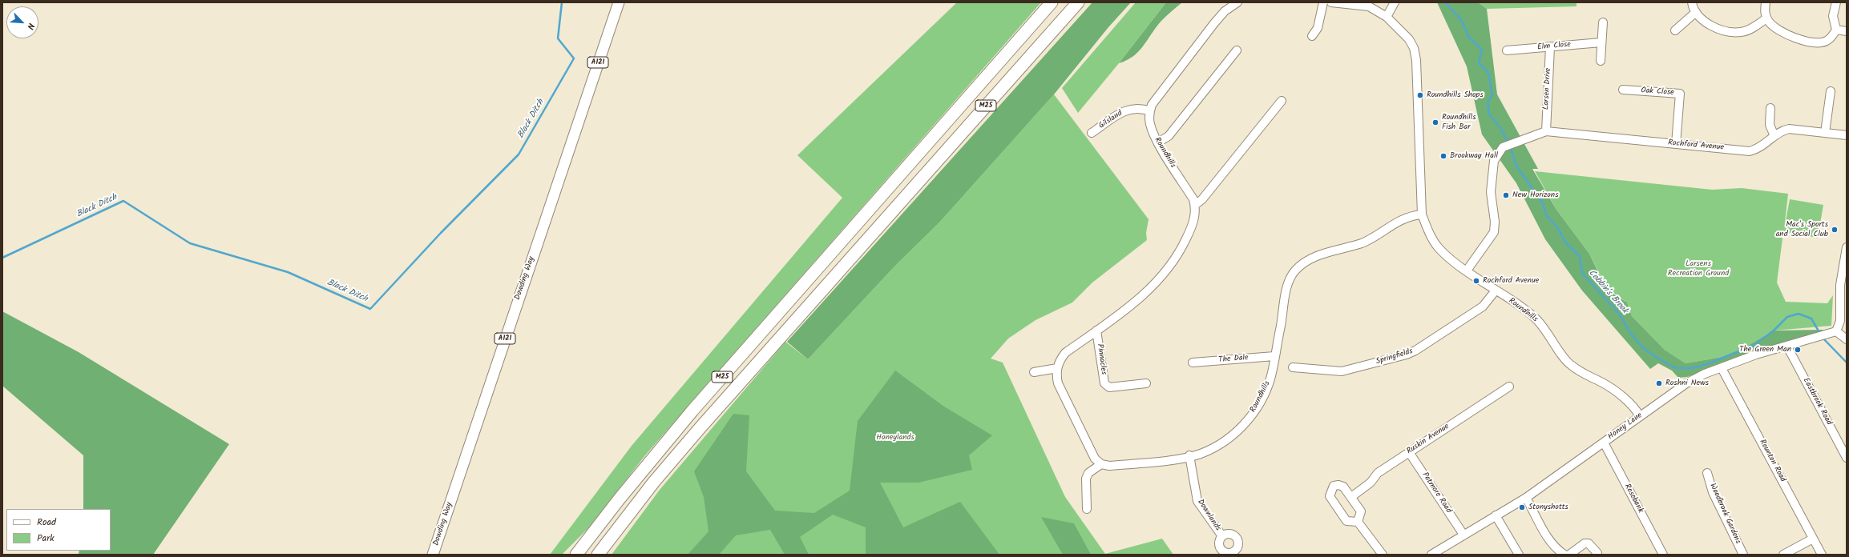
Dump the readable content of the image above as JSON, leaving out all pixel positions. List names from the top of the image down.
{
  "streets": {
    "highway": ["M25"],
    "main road": ["A121", "Dowding Way"],
    "street": [
      "Elm Close",
      "Larsen Drive",
      "Oak Close",
      "Gilsland",
      "Rochford Avenue",
      "Roundhills",
      "Springfields",
      "Pinnacles",
      "The Dale",
      "Eastbrook Road",
      "Honey Lane",
      "Ruskin Avenue",
      "Rounton Road",
      "Patmore Road",
      "Rosebank",
      "Woodbrook Gardens",
      "Downlands"
    ]
  },
  "crossings": [
    ["Elm Close", "Larsen Drive"],
    ["Larsen Drive", "Rochford Avenue"],
    ["Oak Close", "Rochford Avenue"],
    ["Gilsland", "Roundhills"],
    ["Rochford Avenue", "Roundhills"],
    ["Roundhills", "Springfields"],
    ["Roundhills", "The Dale"],
    ["Roundhills", "Honey Lane"],
    ["Roundhills", "Downlands"],
    ["Eastbrook Road", "Honey Lane"],
    ["Honey Lane", "Rounton Road"],
    ["Honey Lane", "Patmore Road"],
    ["Honey Lane", "Rosebank"],
    ["Ruskin Avenue", "Patmore Road"]
  ],
  "water": ["Black Ditch", "Cobbin's Brook"],
  "parks": ["Larsens Recreation Ground", "Honeylands"],
  "places": [
    "Roundhills Shops",
    "Roundhills Fish Bar",
    "Brookway Hall",
    "New Horizons",
    "Mac's Sports and Social Club",
    "Rochford Avenue",
    "The Green Man",
    "Roshni News",
    "Stonyshotts"
  ],
  "legend": ["Road", "Park"],
  "north": "bottom right"
}
